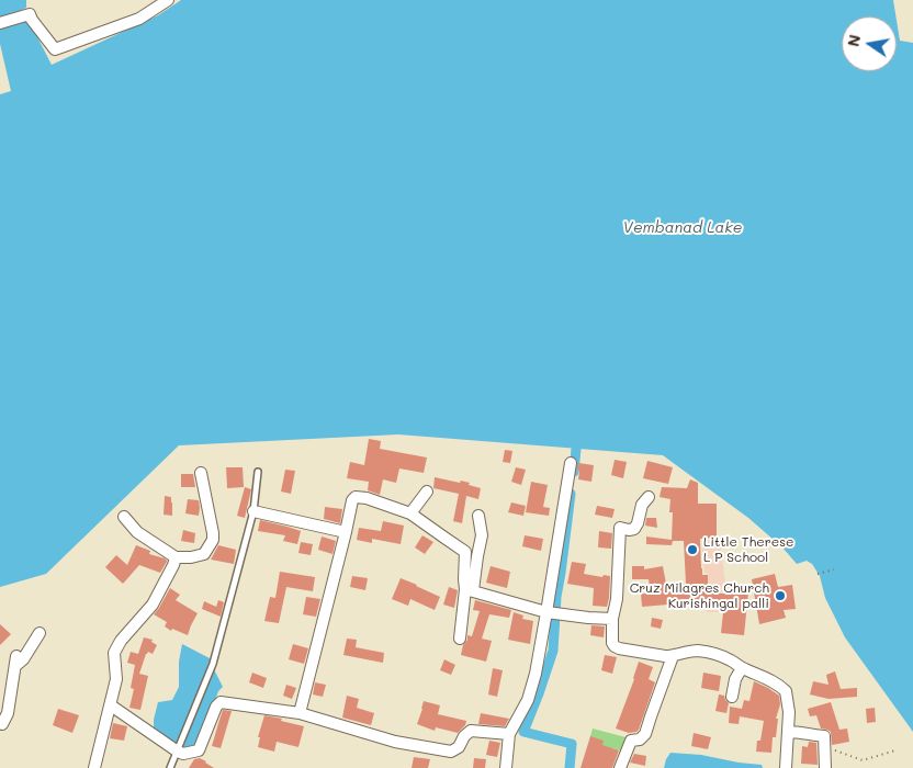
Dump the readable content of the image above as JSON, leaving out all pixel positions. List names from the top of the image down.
{
  "water": ["Vembanad Lake"],
  "places": ["Little Therese L P School", "Cruz Milagres Church Kurishingal palli"],
  "north": "left"
}
